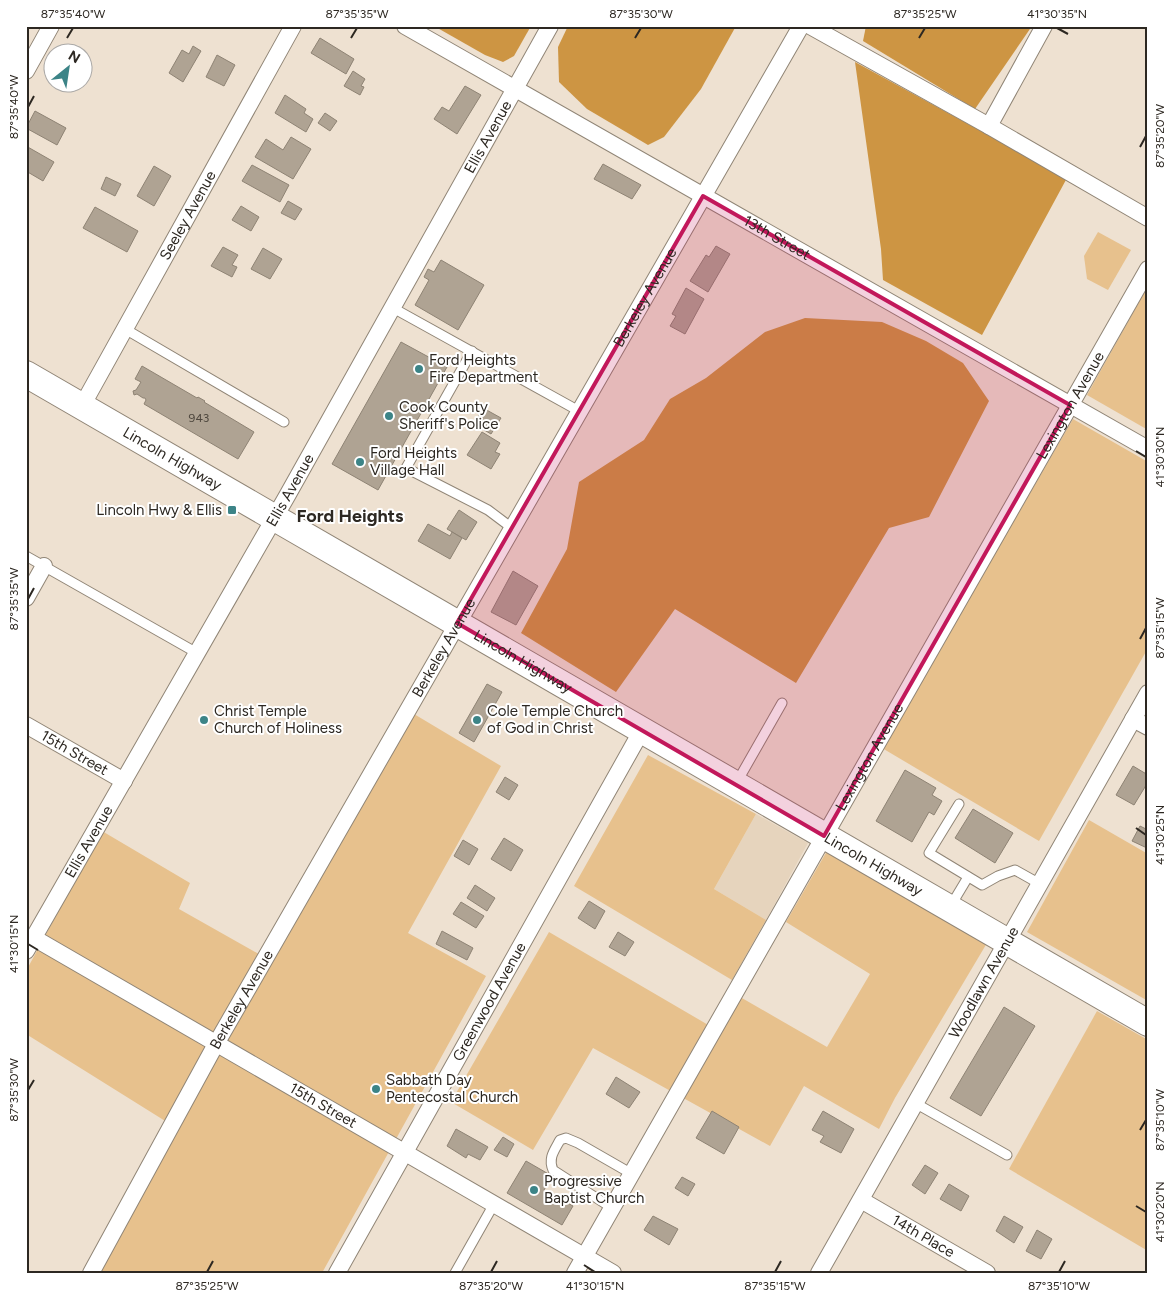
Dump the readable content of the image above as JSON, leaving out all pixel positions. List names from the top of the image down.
{
  "streets": {
    "main road": ["Lincoln Highway"],
    "street": [
      "Ellis Avenue",
      "Seeley Avenue",
      "13th Street",
      "Berkeley Avenue",
      "Lexington Avenue",
      "15th Street",
      "Woodlawn Avenue",
      "Greenwood Avenue",
      "14th Place"
    ]
  },
  "crossings": [
    ["Ellis Avenue", "13th Street"],
    ["Ellis Avenue", "Lincoln Highway"],
    ["Ellis Avenue", "15th Street"],
    ["Seeley Avenue", "Lincoln Highway"],
    ["13th Street", "Berkeley Avenue"],
    ["13th Street", "Lexington Avenue"],
    ["Berkeley Avenue", "Lincoln Highway"],
    ["Berkeley Avenue", "15th Street"],
    ["Lexington Avenue", "Lincoln Highway"],
    ["Lexington Avenue", "15th Street"],
    ["Lincoln Highway", "Woodlawn Avenue"],
    ["Lincoln Highway", "Greenwood Avenue"],
    ["15th Street", "Greenwood Avenue"],
    ["Woodlawn Avenue", "14th Place"]
  ],
  "districts": ["Ford Heights"],
  "places": {
    "other": [
      "Ford Heights Fire Department",
      "Cook County Sheriff's Police",
      "Ford Heights Village Hall",
      "Christ Temple Church of Holiness",
      "Cole Temple Church of God in Christ",
      "Sabbath Day Pentecostal Church",
      "Progressive Baptist Church"
    ],
    "transit": ["Lincoln Hwy & Ellis"]
  },
  "house_numbers": ["943"],
  "north": "top right",
  "coordinates": [
    "87°35'40\"W",
    "87°35'35\"W",
    "87°35'30\"W",
    "87°35'25\"W",
    "41°30'35\"N",
    "87°35'20\"W",
    "41°30'30\"N",
    "87°35'15\"W",
    "41°30'25\"N",
    "41°30'15\"N",
    "87°35'10\"W",
    "41°30'20\"N"
  ]
}
